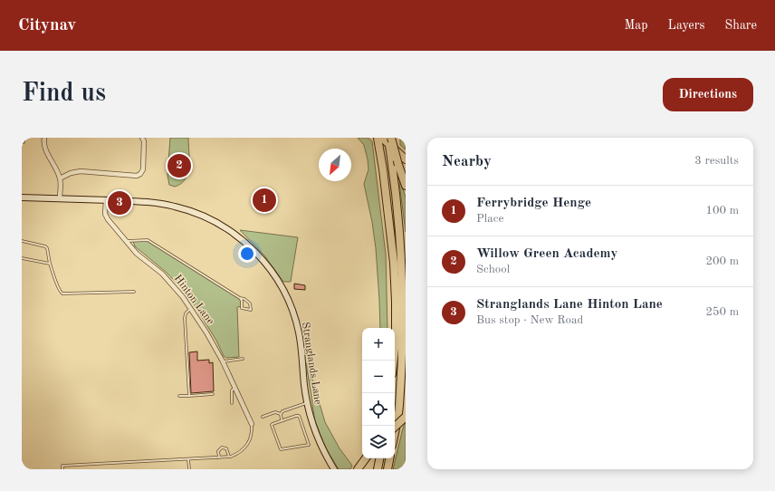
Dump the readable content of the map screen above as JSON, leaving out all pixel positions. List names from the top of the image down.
{
  "streets": {
    "main road": ["Stranglands Lane"],
    "street": ["Hinton Lane"]
  },
  "crossings": [
    ["Hinton Lane", "Stranglands Lane"]
  ],
  "north": "bottom left",
  "page": {
    "header": "Citynav",
    "nav": ["Map", "Layers", "Share"],
    "buttons": "Directions",
    "title": "Find us",
    "heading": ["Nearby", "3 results"],
    "pins": ["2", "1", "3"],
    "list": [
      {
        "mark": "1",
        "name": "Ferrybridge Henge",
        "note": "Place",
        "value": "100 m"
      },
      {
        "mark": "2",
        "name": "Willow Green Academy",
        "note": "School",
        "value": "200 m"
      },
      {
        "mark": "3",
        "name": "Stranglands Lane Hinton Lane",
        "note": "Bus stop · New Road",
        "value": "250 m"
      }
    ],
    "map_buttons": ["+", "−"]
  }
}
